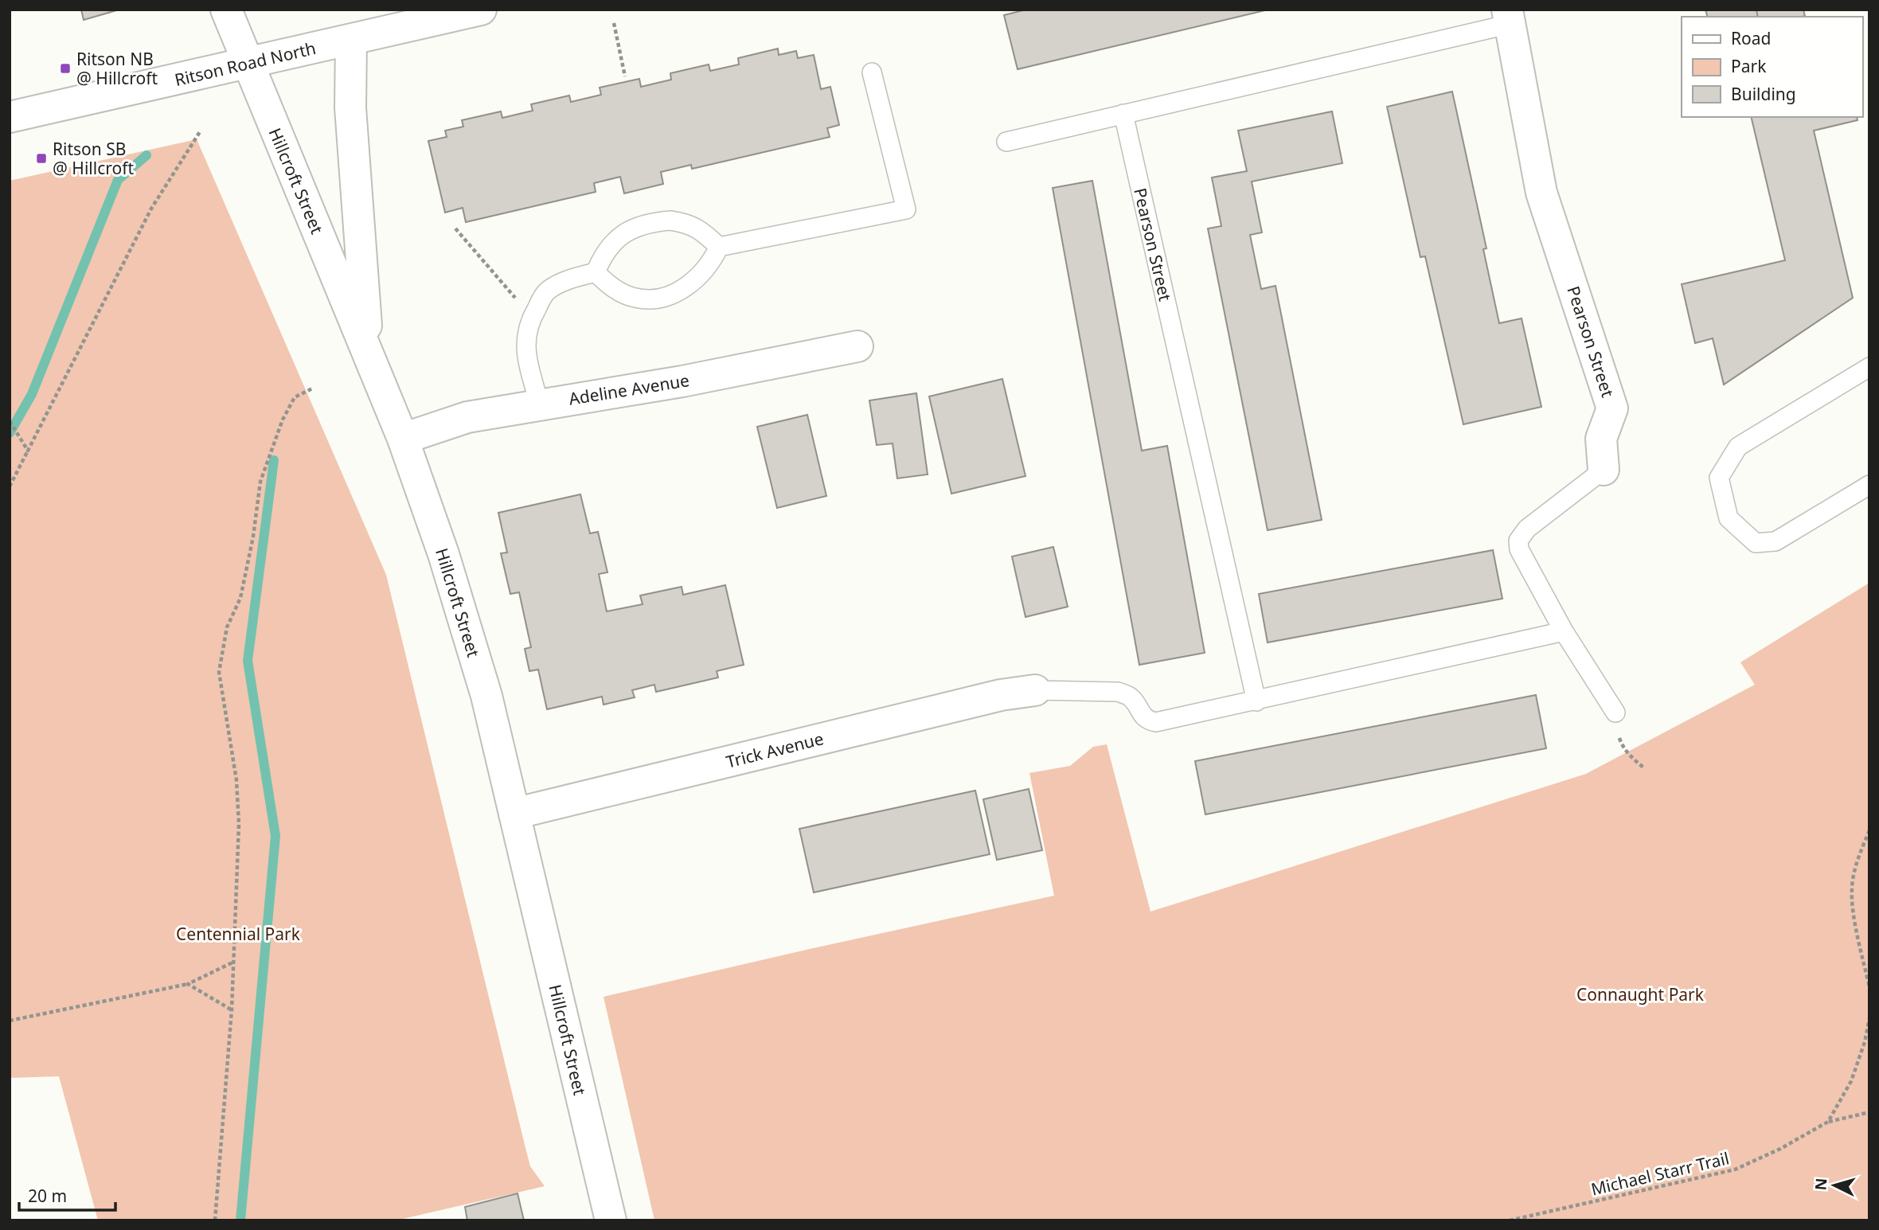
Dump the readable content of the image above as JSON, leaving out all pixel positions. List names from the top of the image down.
{
  "streets": {
    "street": [
      "Ritson Road North",
      "Hillcroft Street",
      "Pearson Street",
      "Adeline Avenue",
      "Trick Avenue"
    ],
    "path": ["Michael Starr Trail"]
  },
  "crossings": [
    ["Ritson Road North", "Hillcroft Street"],
    ["Hillcroft Street", "Adeline Avenue"],
    ["Hillcroft Street", "Trick Avenue"]
  ],
  "parks": ["Centennial Park", "Connaught Park"],
  "places": {
    "transit": ["Ritson NB @ Hillcroft", "Ritson SB @ Hillcroft"]
  },
  "legend": ["Road", "Park", "Building"],
  "scale_bar": "20 m",
  "north": "left"
}
